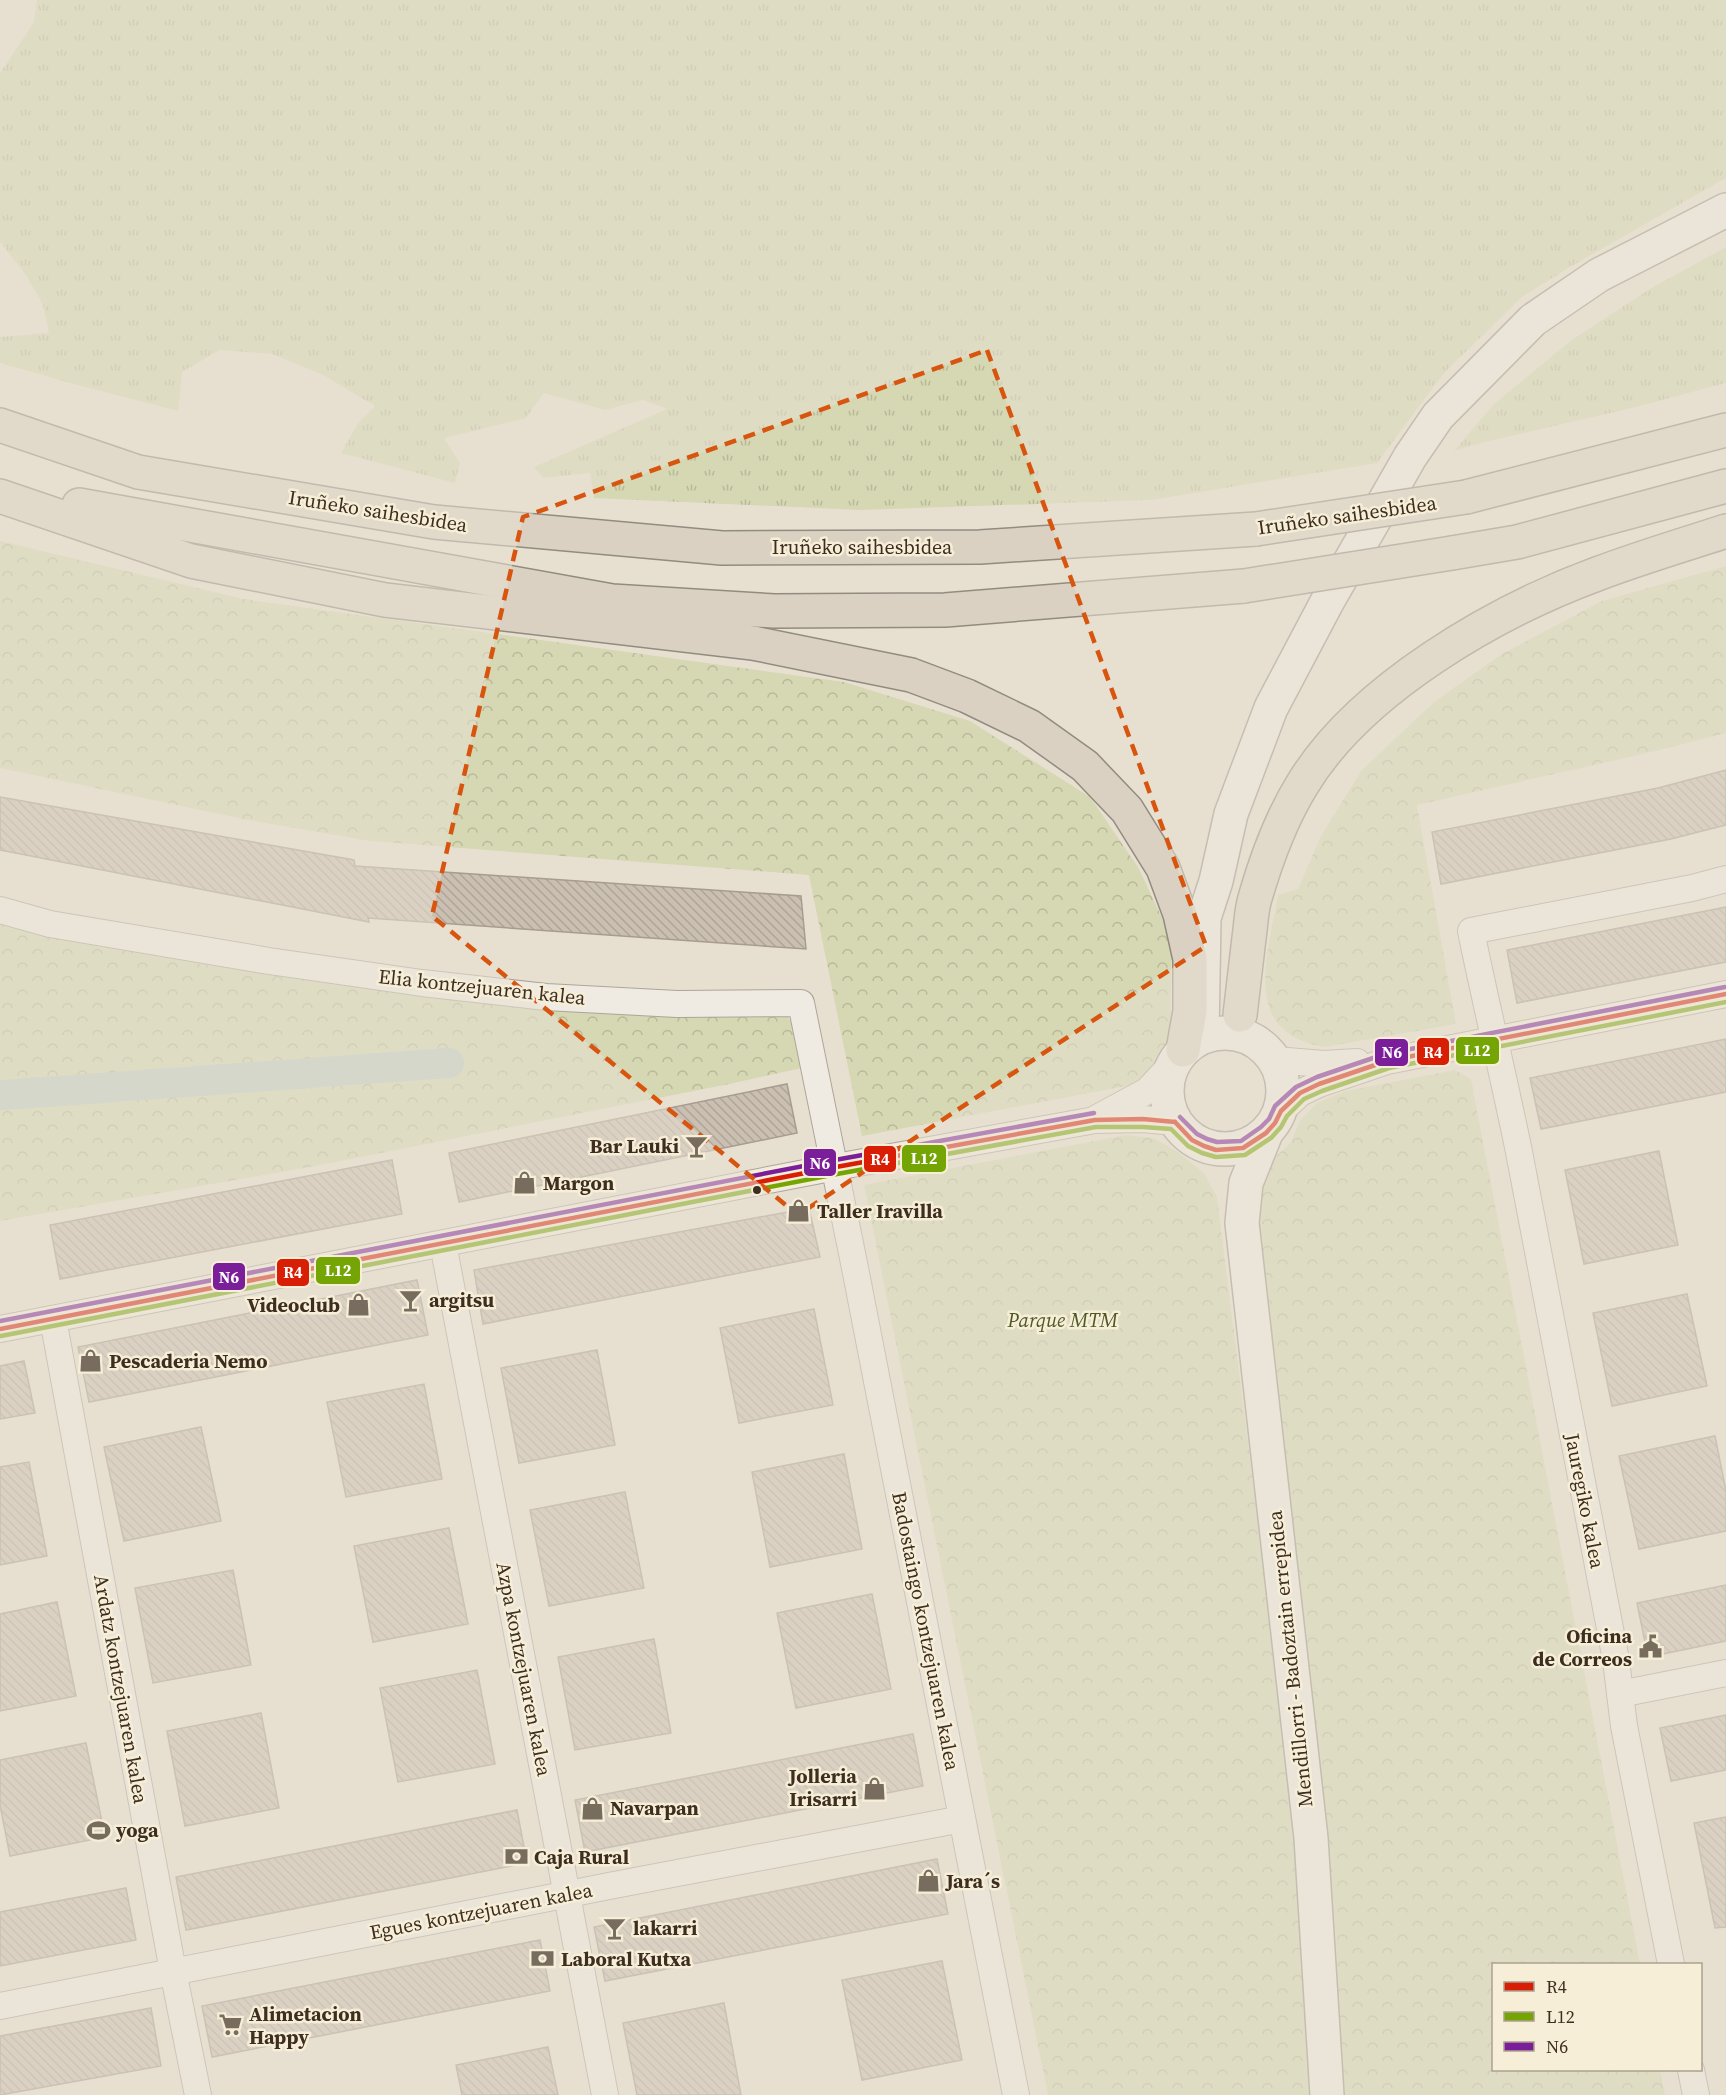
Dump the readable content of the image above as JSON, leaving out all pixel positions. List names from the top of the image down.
{
  "streets": {
    "highway": ["Iruñeko saihesbidea"],
    "street": [
      "Elia kontzejuaren kalea",
      "Jauregiko kalea",
      "Badostaingo kontzejuaren kalea",
      "Mendillorri - Badoztain errepidea",
      "Azpa kontzejuaren kalea",
      "Ardatz kontzejuaren kalea",
      "Egues kontzejuaren kalea"
    ]
  },
  "crossings": [
    ["Elia kontzejuaren kalea", "Badostaingo kontzejuaren kalea"],
    ["Badostaingo kontzejuaren kalea", "Egues kontzejuaren kalea"],
    ["Azpa kontzejuaren kalea", "Egues kontzejuaren kalea"],
    ["Ardatz kontzejuaren kalea", "Egues kontzejuaren kalea"]
  ],
  "parks": ["Parque MTM"],
  "places": {
    "bar": ["Bar Lauki", "argitsu", "lakarri"],
    "shop": [
      "Margon",
      "Taller Iravilla",
      "Videoclub",
      "Pescaderia Nemo",
      "Jolleria Irisarri",
      "Navarpan",
      "Jara´s"
    ],
    "public building": ["Oficina de Correos"],
    "sports": ["yoga"],
    "bank": ["Caja Rural", "Laboral Kutxa"],
    "supermarket": ["Alimetacion Happy"]
  },
  "lines": ["transit line N6", "transit line R4", "transit line L12"],
  "legend": ["R4", "L12", "N6"]
}
